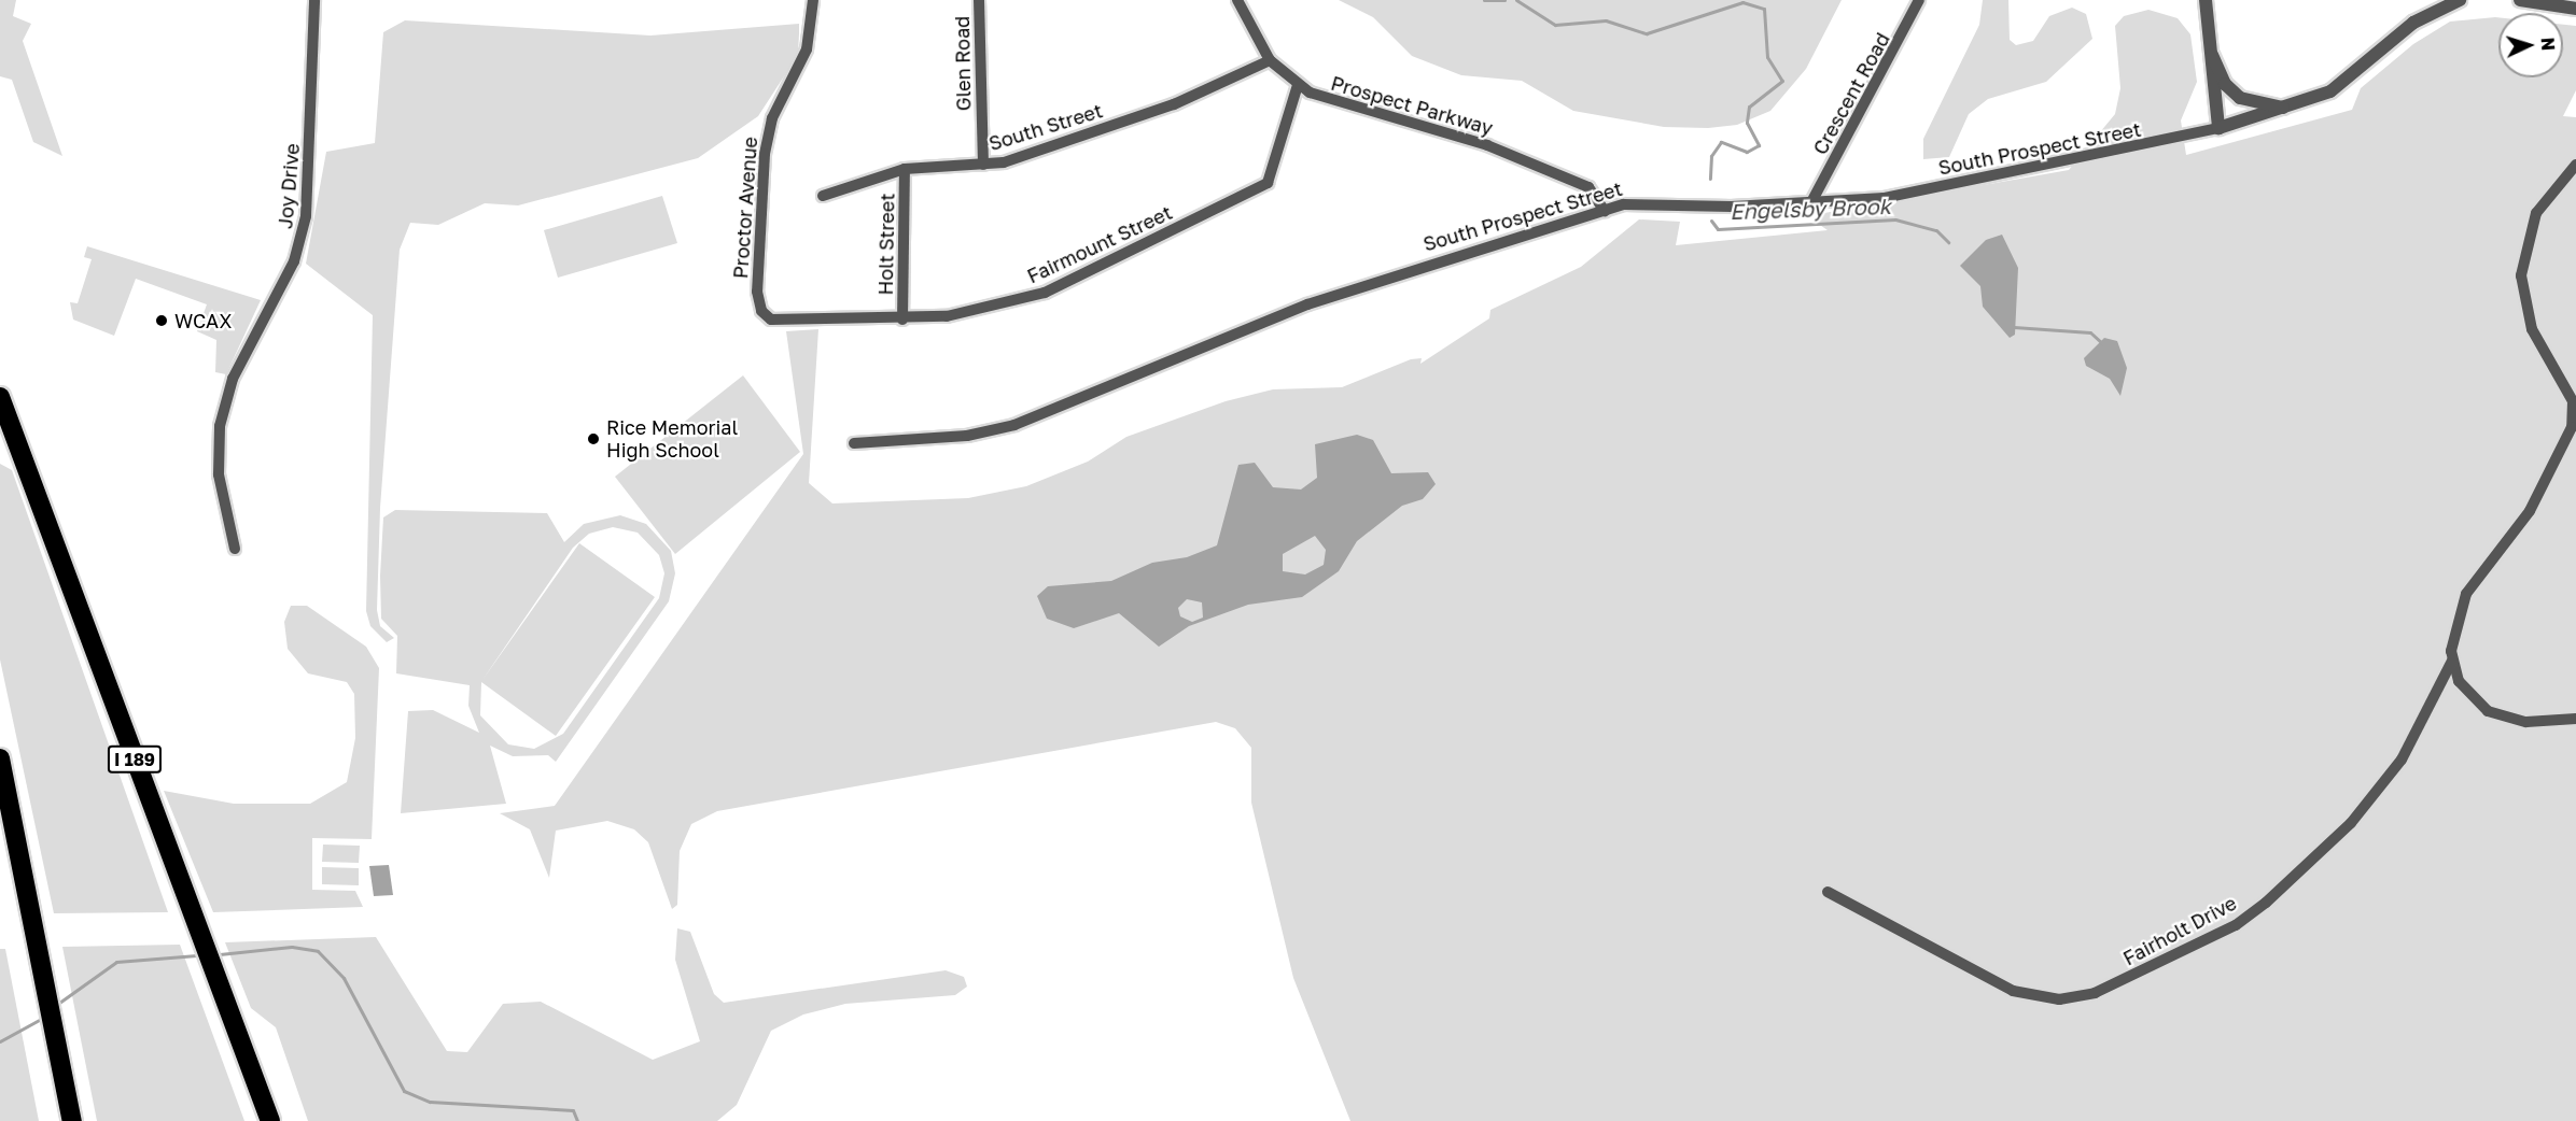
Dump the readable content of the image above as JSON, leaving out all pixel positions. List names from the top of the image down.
{
  "streets": {
    "highway": ["I 189"],
    "street": [
      "Glen Road",
      "Crescent Road",
      "Prospect Parkway",
      "South Street",
      "South Prospect Street",
      "Joy Drive",
      "Proctor Avenue",
      "Holt Street",
      "Fairmount Street",
      "Fairholt Drive"
    ]
  },
  "crossings": [
    ["Glen Road", "South Street"],
    ["Crescent Road", "South Prospect Street"],
    ["Prospect Parkway", "South Street"],
    ["Prospect Parkway", "South Prospect Street"],
    ["Prospect Parkway", "Fairmount Street"],
    ["South Street", "Holt Street"],
    ["Proctor Avenue", "Fairmount Street"],
    ["Holt Street", "Fairmount Street"]
  ],
  "water": ["Engelsby Brook"],
  "places": ["WCAX", "Rice Memorial High School"],
  "north": "right"
}
